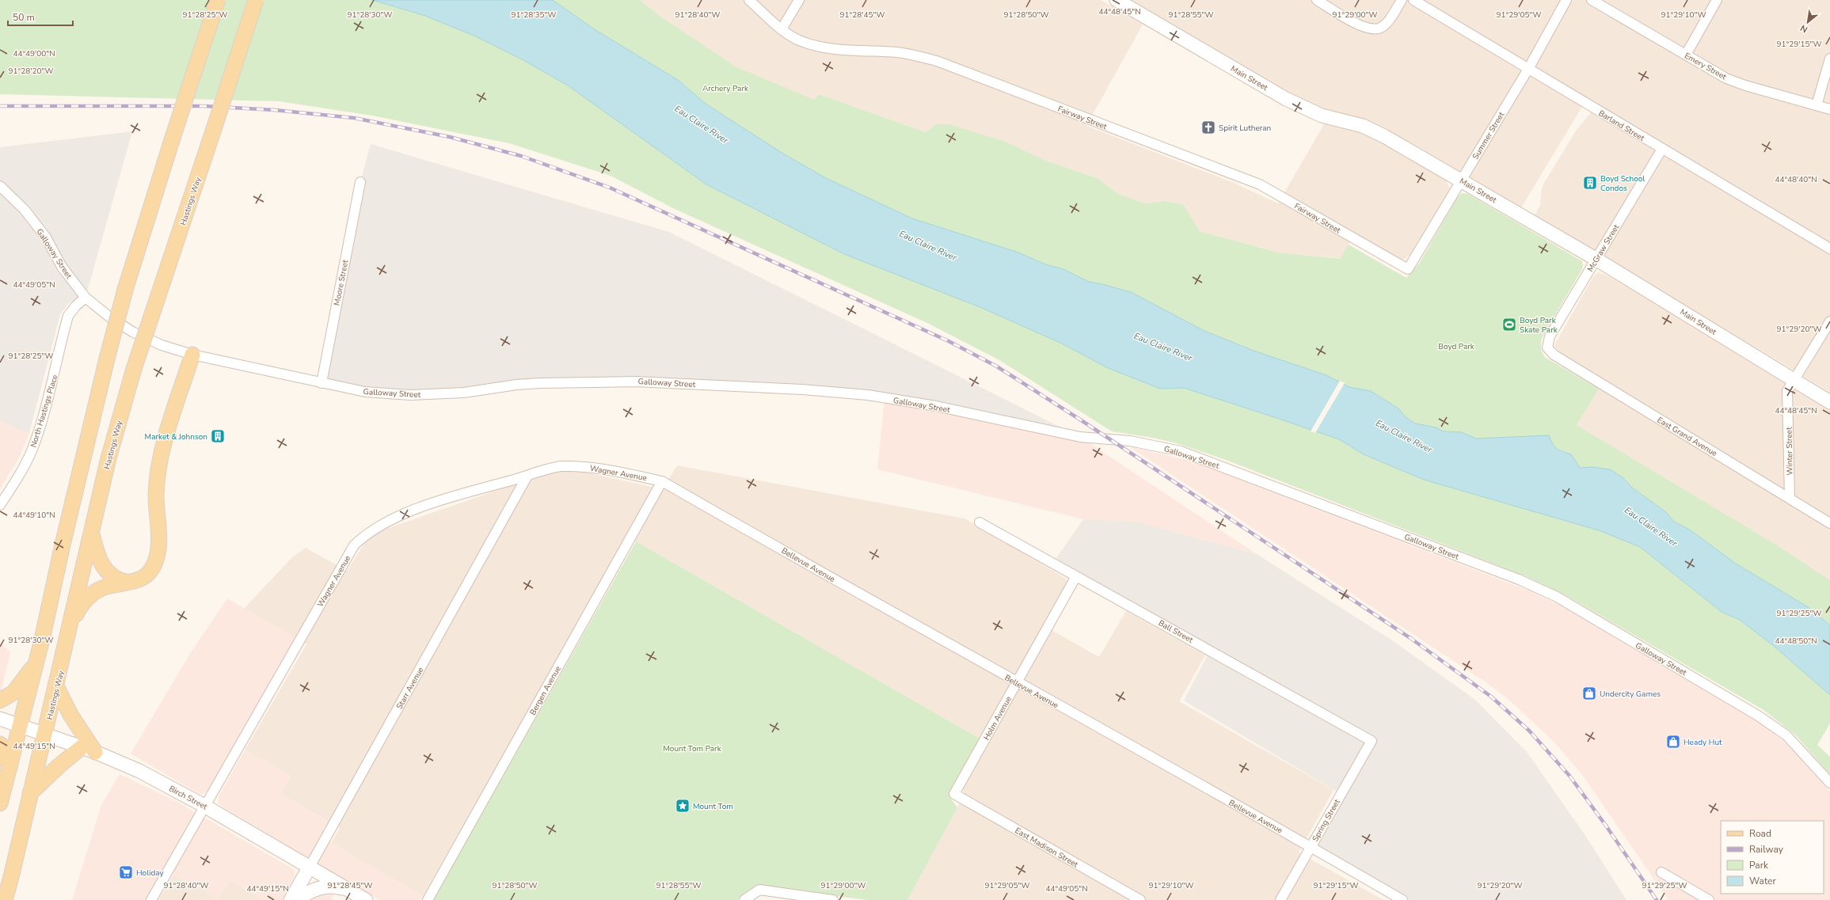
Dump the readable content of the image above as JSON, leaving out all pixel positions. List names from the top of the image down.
{
  "streets": {
    "main road": ["Hastings Way"],
    "street": [
      "Emery Street",
      "Main Street",
      "Fairway Street",
      "Barland Street",
      "Summer Street",
      "McGraw Street",
      "Galloway Street",
      "Moore Street",
      "North Hastings Place",
      "East Grand Avenue",
      "Winter Street",
      "Wagner Avenue",
      "Bellevue Avenue",
      "Ball Street",
      "Starr Avenue",
      "Bergen Avenue",
      "Holm Avenue",
      "Birch Street",
      "Spring Street",
      "East Madison Street"
    ]
  },
  "crossings": [
    ["Main Street", "Summer Street"],
    ["Main Street", "McGraw Street"],
    ["Main Street", "Winter Street"],
    ["Fairway Street", "Summer Street"],
    ["Barland Street", "Summer Street"],
    ["Barland Street", "McGraw Street"],
    ["Hastings Way", "Birch Street"],
    ["McGraw Street", "East Grand Avenue"],
    ["Galloway Street", "Moore Street"],
    ["Galloway Street", "North Hastings Place"],
    ["East Grand Avenue", "Winter Street"],
    ["Wagner Avenue", "Bellevue Avenue"],
    ["Wagner Avenue", "Starr Avenue"],
    ["Wagner Avenue", "Bergen Avenue"],
    ["Wagner Avenue", "Birch Street"],
    ["Bellevue Avenue", "Bergen Avenue"],
    ["Bellevue Avenue", "Holm Avenue"],
    ["Bellevue Avenue", "Spring Street"],
    ["Ball Street", "Holm Avenue"],
    ["Ball Street", "Spring Street"],
    ["Starr Avenue", "Birch Street"],
    ["Holm Avenue", "East Madison Street"]
  ],
  "water": ["Eau Claire River"],
  "parks": ["Archery Park", "Boyd Park", "Mount Tom Park"],
  "places": {
    "church": ["Spirit Lutheran"],
    "building": ["Boyd School Condos", "Market & Johnson"],
    "sports": ["Boyd Park Skate Park"],
    "shop": ["Undercity Games", "Heady Hut"],
    "place": ["Mount Tom"],
    "supermarket": ["Holiday"]
  },
  "legend": [
    "Road",
    "Railway",
    "Park",
    "Water"
  ],
  "scale_bar": "50 m",
  "north": "bottom left",
  "coordinates": [
    "44°48'45\"N",
    "91°28'30\"W",
    "91°28'35\"W",
    "91°28'40\"W",
    "91°29'00\"W",
    "91°29'05\"W",
    "91°29'10\"W",
    "91°28'25\"W",
    "91°28'45\"W",
    "91°28'50\"W",
    "91°28'55\"W",
    "91°29'15\"W",
    "44°49'00\"N",
    "91°28'20\"W",
    "44°48'40\"N",
    "44°49'05\"N",
    "91°29'20\"W",
    "44°49'10\"N",
    "91°29'25\"W",
    "44°48'50\"N",
    "44°49'15\"N"
  ]
}
